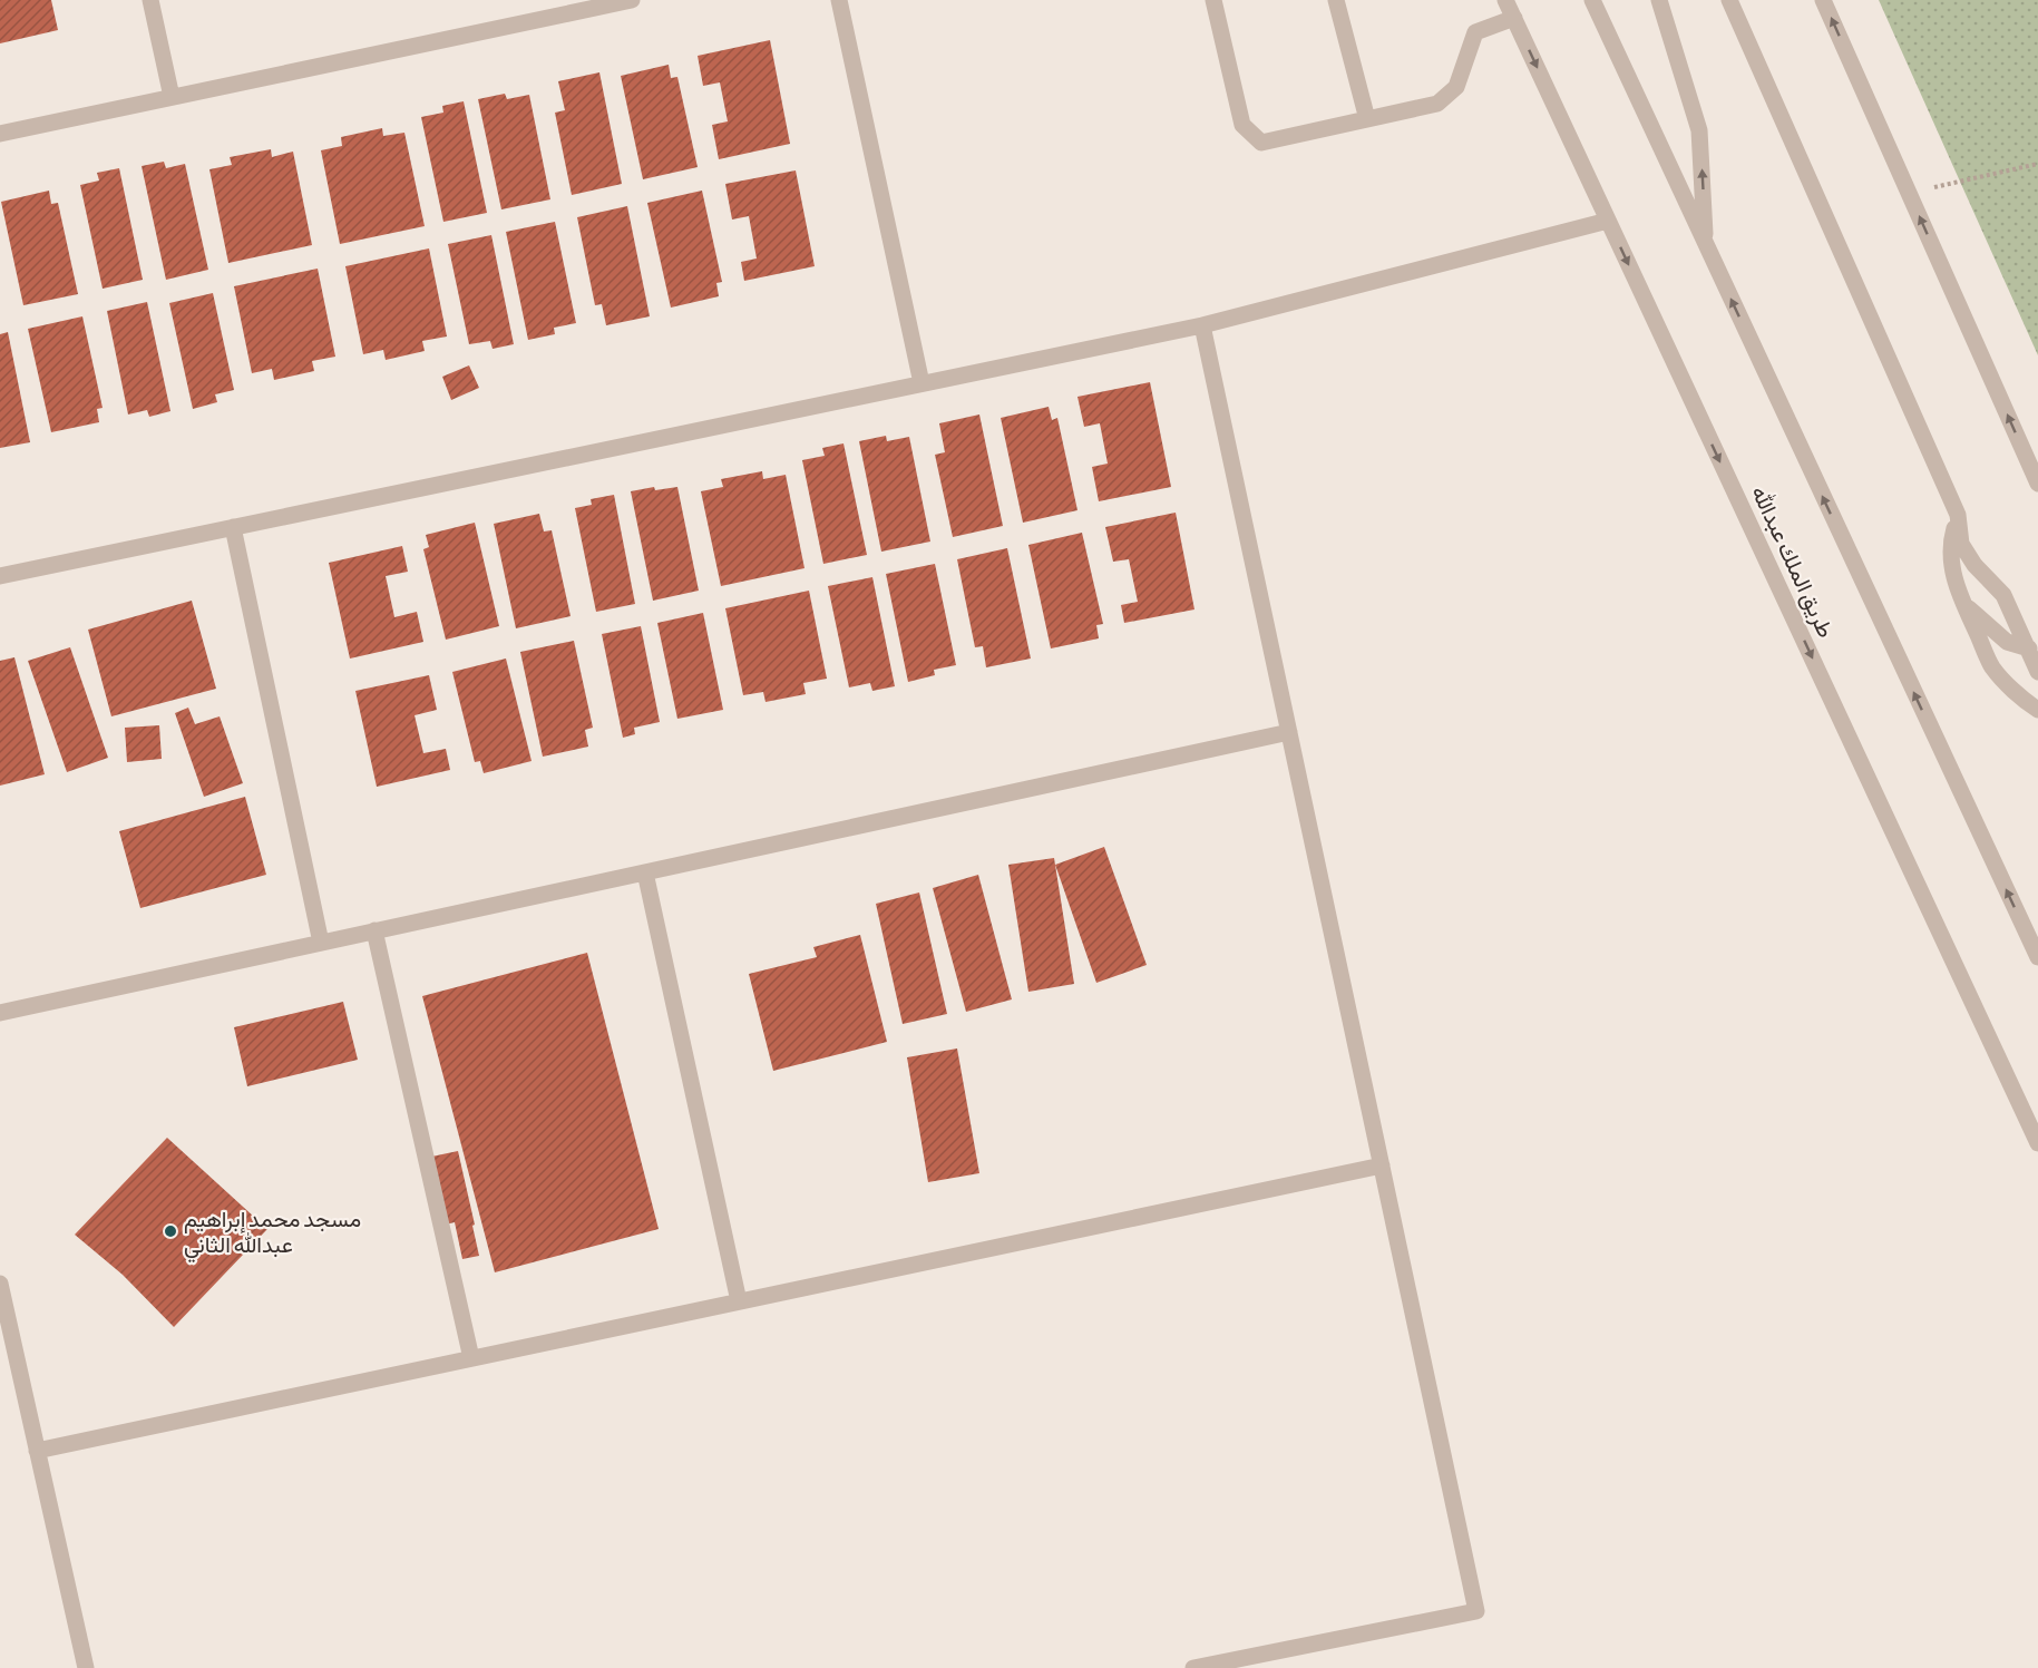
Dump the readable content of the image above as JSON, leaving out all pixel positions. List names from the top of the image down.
{
  "streets": {
    "street": ["طريق الملك عبدالله"]
  },
  "places": ["مسجد محمد إبراهيم عبدالله الثاني"]
}
